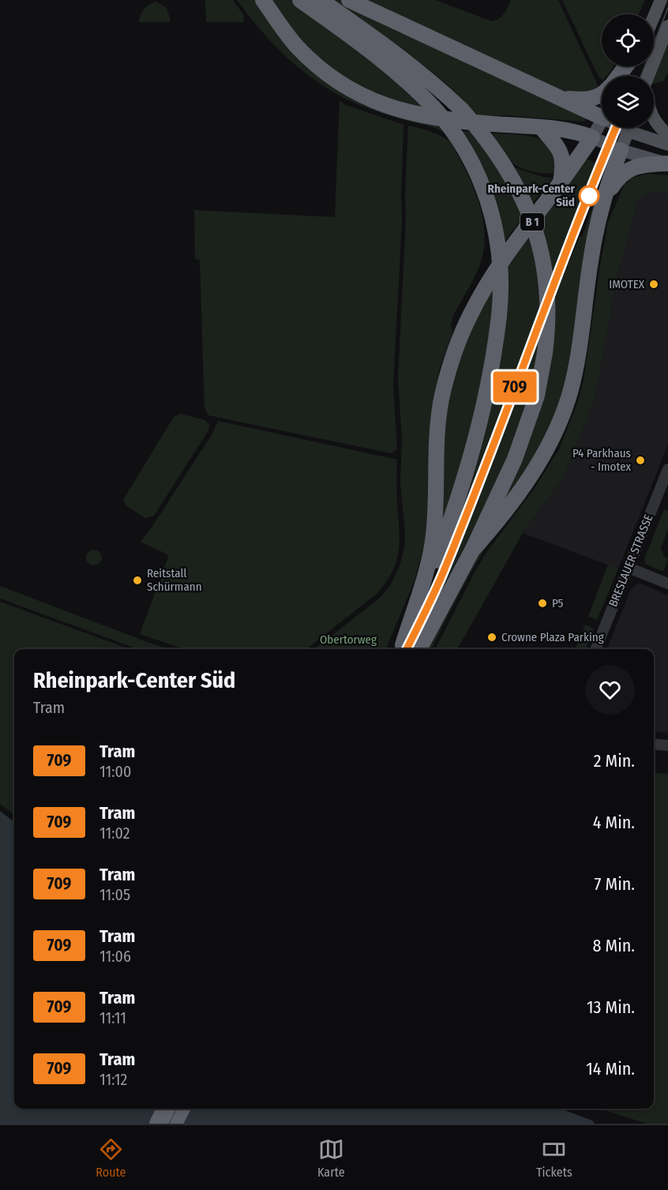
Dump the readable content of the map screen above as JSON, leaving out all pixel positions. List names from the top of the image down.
{
  "streets": {
    "highway": ["B 1"],
    "street": ["BRESLAUER STRASSE"]
  },
  "parks": ["Obertorweg"],
  "places": [
    "Rheinpark-Center Süd",
    "IMOTEX",
    "P4 Parkhaus - Imotex",
    "Reitstall Schürmann",
    "P5",
    "Crowne Plaza Parking"
  ],
  "lines": ["tram line 709"],
  "page": {
    "on_map": "709",
    "heading": ["Rheinpark-Center Süd", "Tram"],
    "list": [
      {
        "mark": "709",
        "name": "Tram",
        "note": "11:00",
        "value": "2 Min."
      },
      {
        "mark": "709",
        "name": "Tram",
        "note": "11:02",
        "value": "4 Min."
      },
      {
        "mark": "709",
        "name": "Tram",
        "note": "11:05",
        "value": "7 Min."
      },
      {
        "mark": "709",
        "name": "Tram",
        "note": "11:06",
        "value": "8 Min."
      },
      {
        "mark": "709",
        "name": "Tram",
        "note": "11:11",
        "value": "13 Min."
      },
      {
        "mark": "709",
        "name": "Tram",
        "note": "11:12",
        "value": "14 Min."
      }
    ],
    "tabs": ["Route", "Karte", "Tickets"]
  }
}
